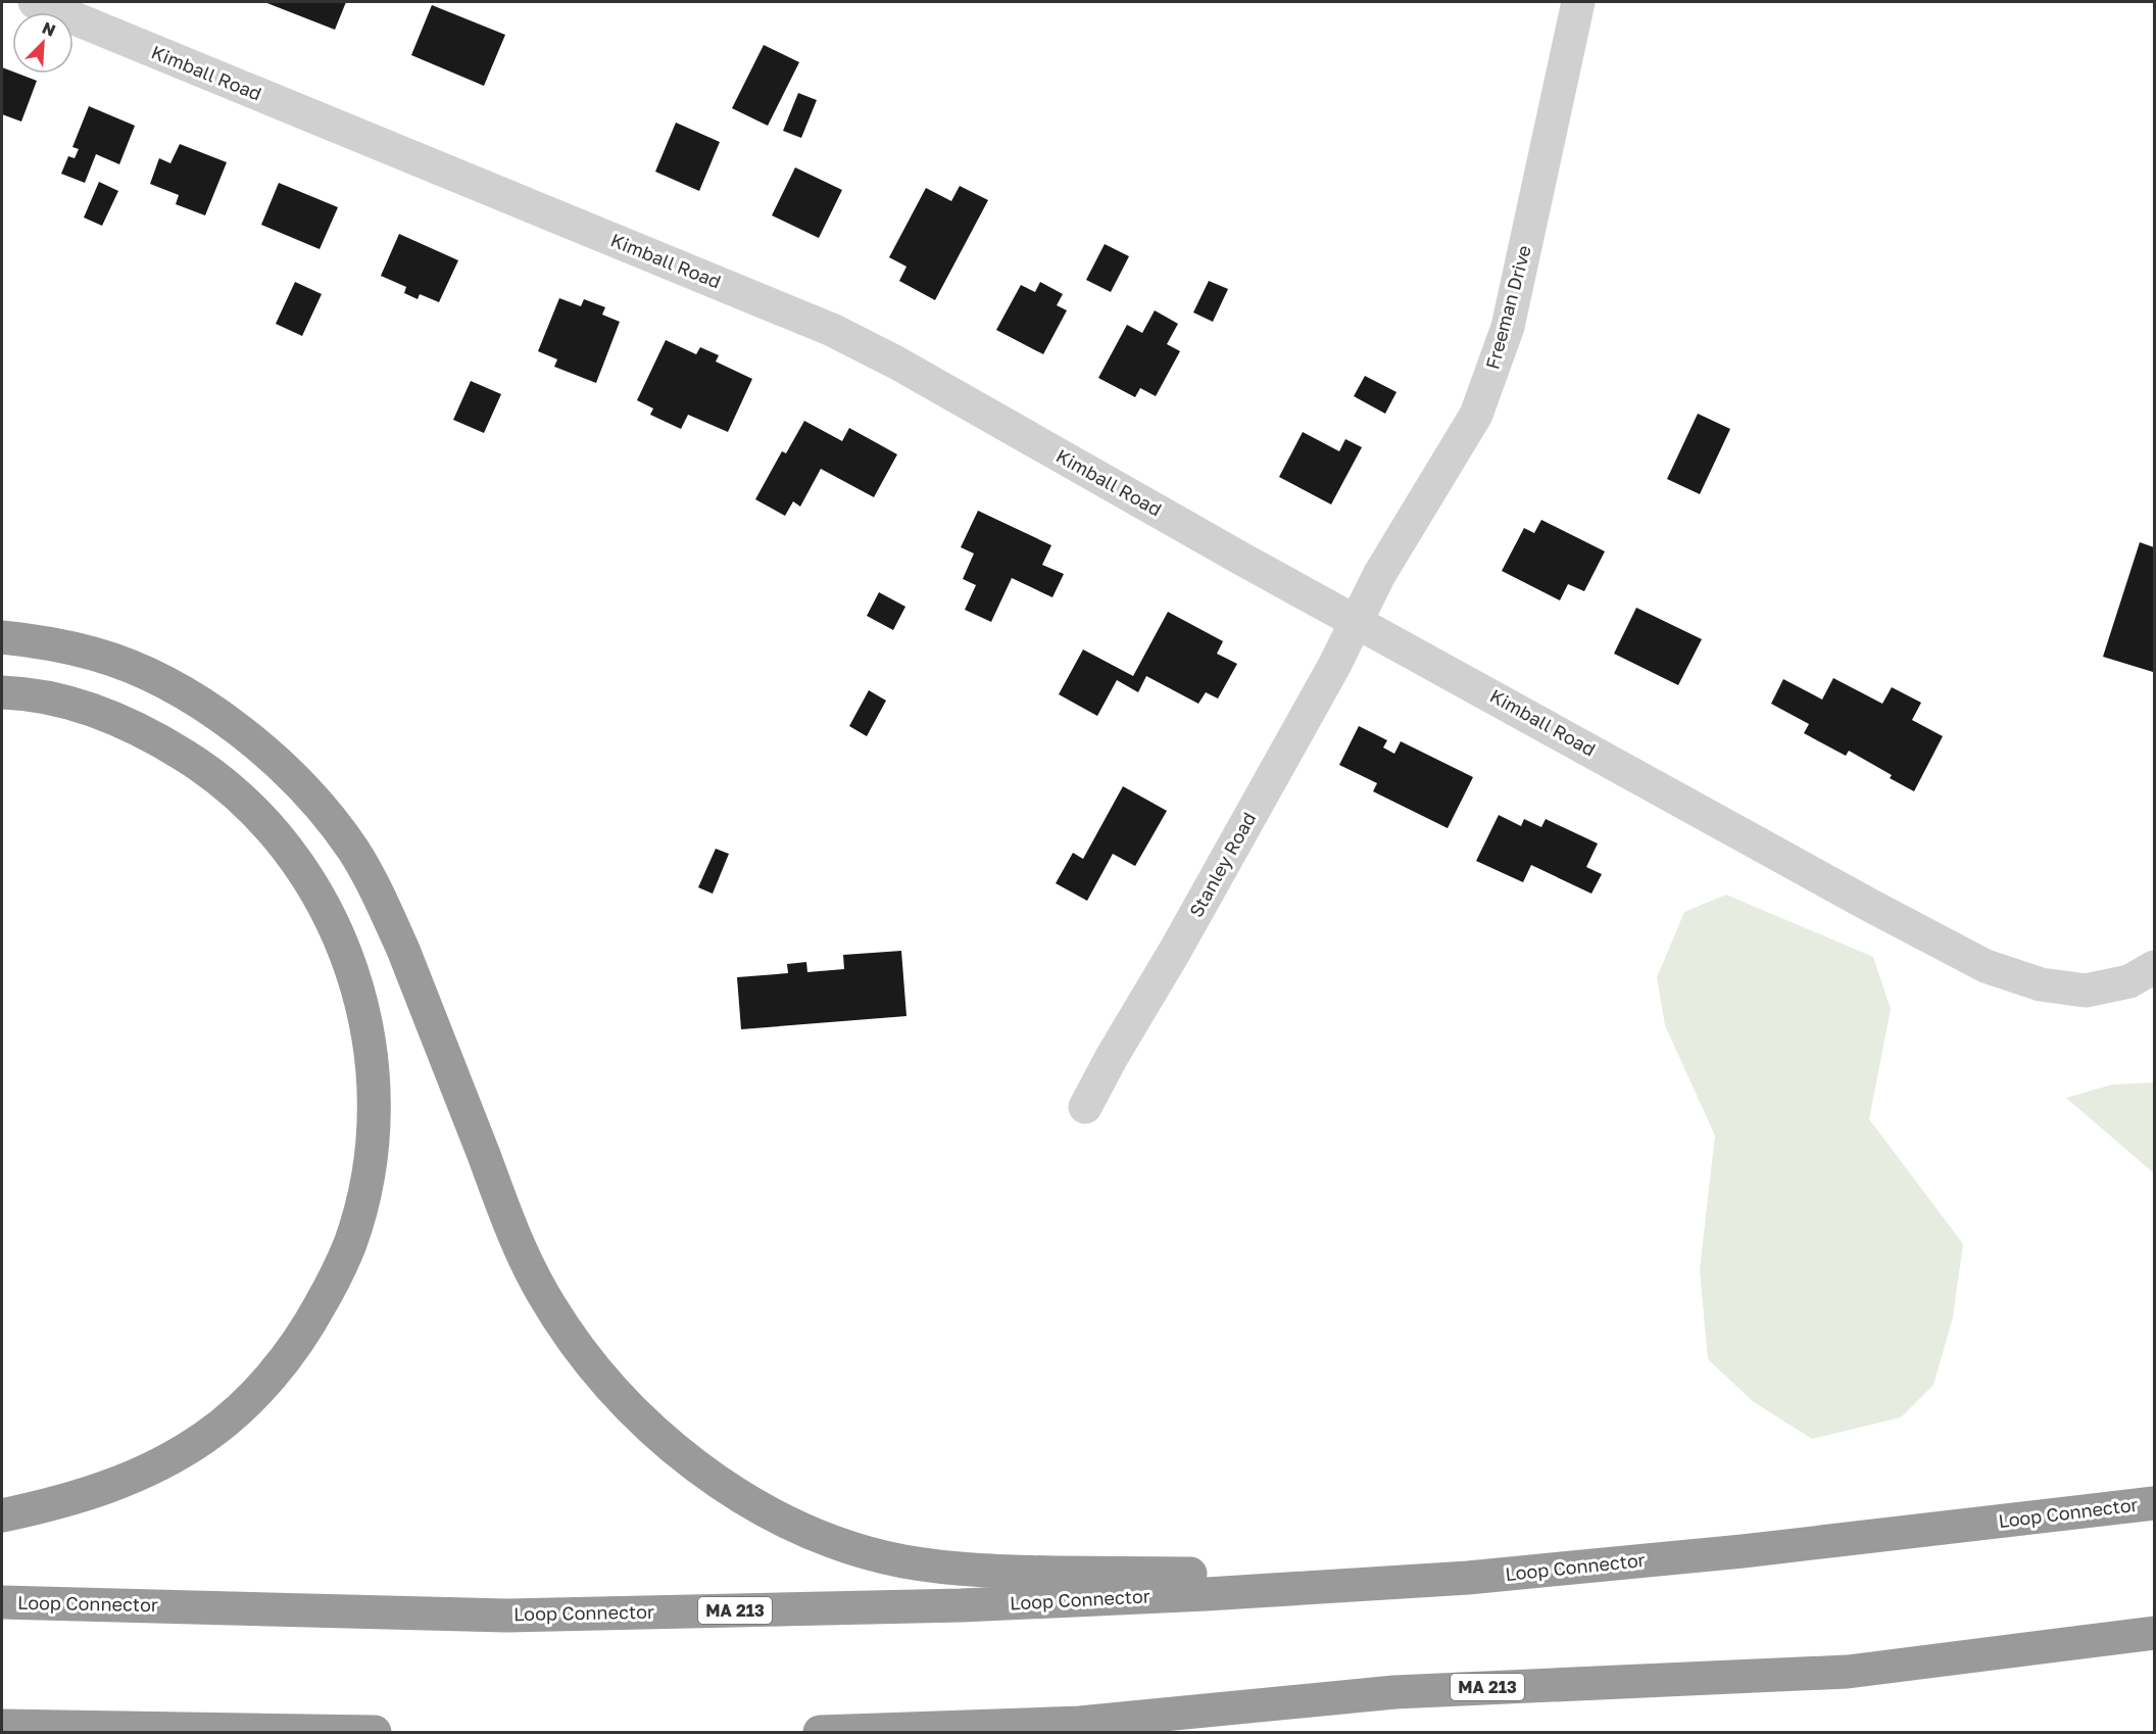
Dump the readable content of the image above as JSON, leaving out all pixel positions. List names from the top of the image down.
{
  "streets": {
    "highway": ["Loop Connector", "MA 213"],
    "street": ["Kimball Road", "Freeman Drive", "Stanley Road"]
  },
  "crossings": [
    ["Kimball Road", "Freeman Drive"],
    ["Kimball Road", "Stanley Road"],
    ["Freeman Drive", "Stanley Road"]
  ],
  "north": "top right"
}
